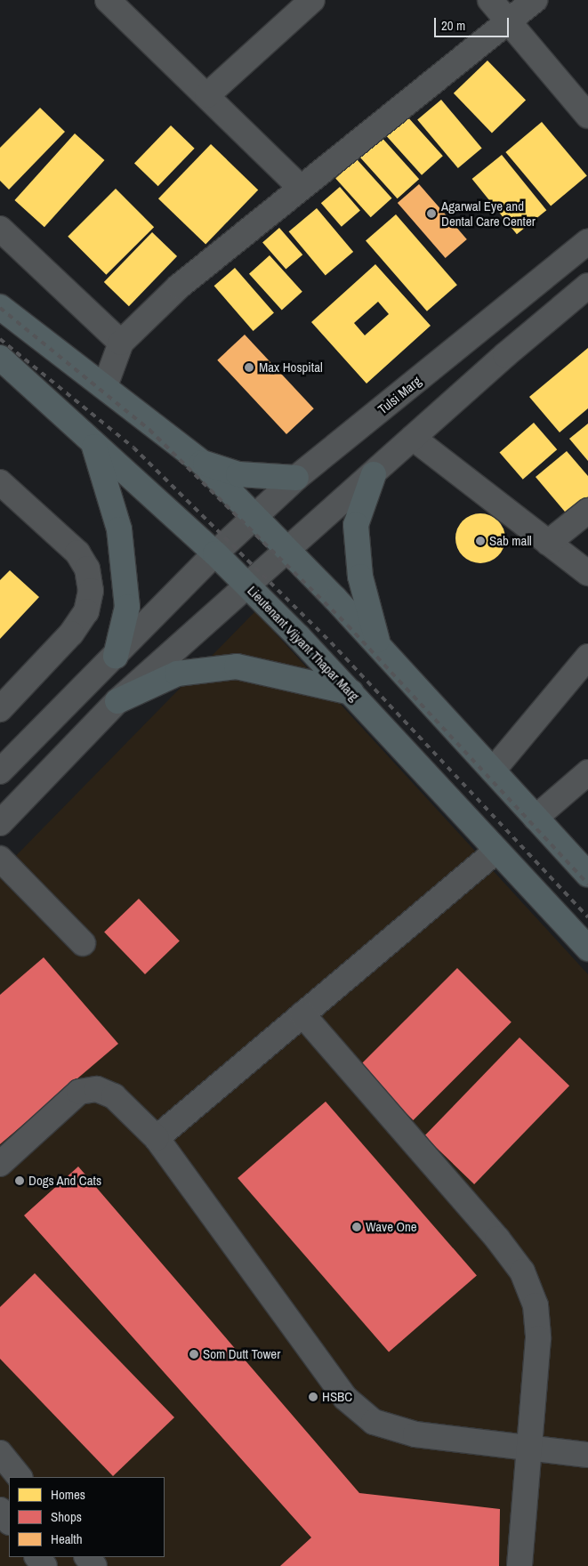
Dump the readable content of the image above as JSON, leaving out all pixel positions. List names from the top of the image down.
{
  "streets": {
    "main road": ["Lieutenant Vijyant Thapar Marg"],
    "street": ["Tulsi Marg"]
  },
  "crossings": [
    ["Tulsi Marg", "Lieutenant Vijyant Thapar Marg"]
  ],
  "places": [
    "Agarwal Eye and Dental Care Center",
    "Max Hospital",
    "Sab mall",
    "Dogs And Cats",
    "Wave One",
    "Som Dutt Tower",
    "HSBC"
  ],
  "legend": ["Homes", "Shops", "Health"],
  "scale_bar": "20 m"
}
